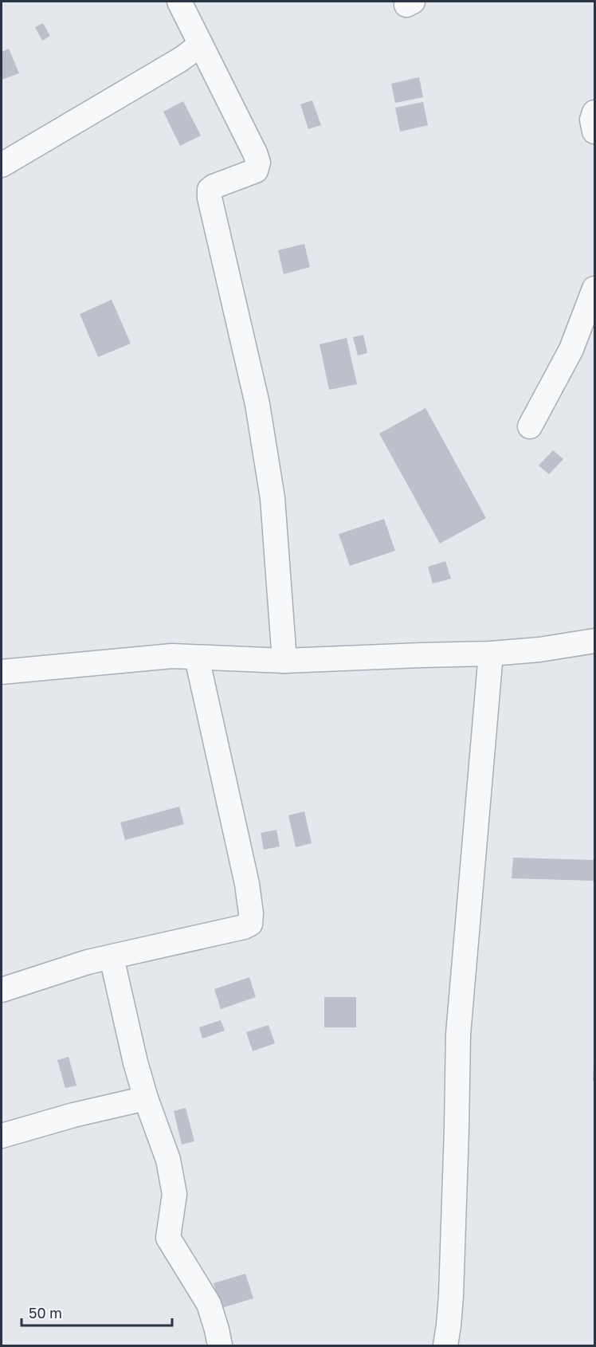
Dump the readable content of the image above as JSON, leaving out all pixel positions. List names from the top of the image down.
{
  "scale_bar": "50 m"
}
